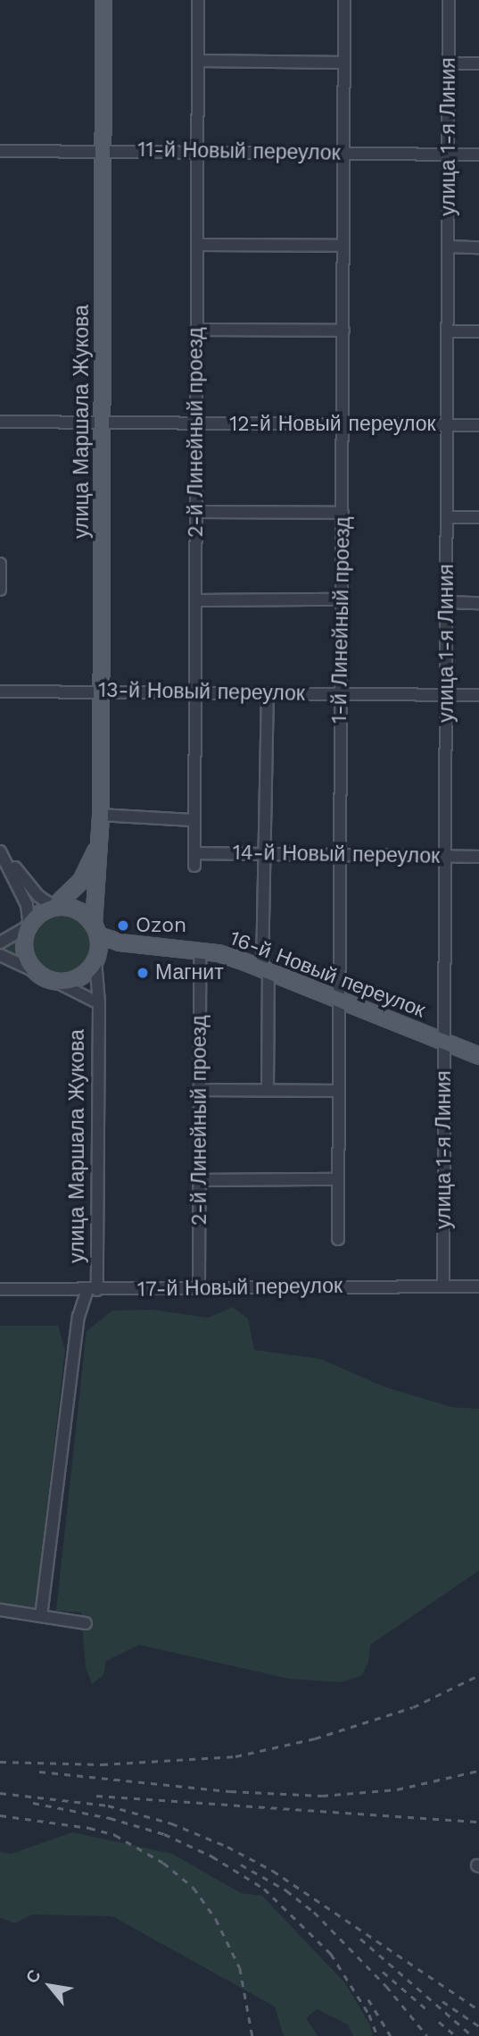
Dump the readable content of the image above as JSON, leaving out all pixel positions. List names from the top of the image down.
{
  "streets": {
    "main road": ["улица Маршала Жукова", "16-й Новый переулок"],
    "street": [
      "улица 1-я Линия",
      "11-й Новый переулок",
      "12-й Новый переулок",
      "2-й Линейный проезд",
      "1-й Линейный проезд",
      "13-й Новый переулок",
      "14-й Новый переулок",
      "17-й Новый переулок"
    ]
  },
  "crossings": [
    ["улица 1-я Линия", "11-й Новый переулок"],
    ["улица 1-я Линия", "12-й Новый переулок"],
    ["улица 1-я Линия", "13-й Новый переулок"],
    ["улица 1-я Линия", "14-й Новый переулок"],
    ["улица 1-я Линия", "16-й Новый переулок"],
    ["улица 1-я Линия", "17-й Новый переулок"],
    ["11-й Новый переулок", "улица Маршала Жукова"],
    ["11-й Новый переулок", "2-й Линейный проезд"],
    ["11-й Новый переулок", "1-й Линейный проезд"],
    ["улица Маршала Жукова", "12-й Новый переулок"],
    ["улица Маршала Жукова", "13-й Новый переулок"],
    ["улица Маршала Жукова", "16-й Новый переулок"],
    ["улица Маршала Жукова", "17-й Новый переулок"],
    ["12-й Новый переулок", "2-й Линейный проезд"],
    ["12-й Новый переулок", "1-й Линейный проезд"],
    ["2-й Линейный проезд", "13-й Новый переулок"],
    ["2-й Линейный проезд", "14-й Новый переулок"],
    ["2-й Линейный проезд", "16-й Новый переулок"],
    ["2-й Линейный проезд", "17-й Новый переулок"],
    ["1-й Линейный проезд", "13-й Новый переулок"],
    ["1-й Линейный проезд", "14-й Новый переулок"],
    ["1-й Линейный проезд", "16-й Новый переулок"]
  ],
  "places": ["Ozon", "Магнит"],
  "north": "top left"
}
